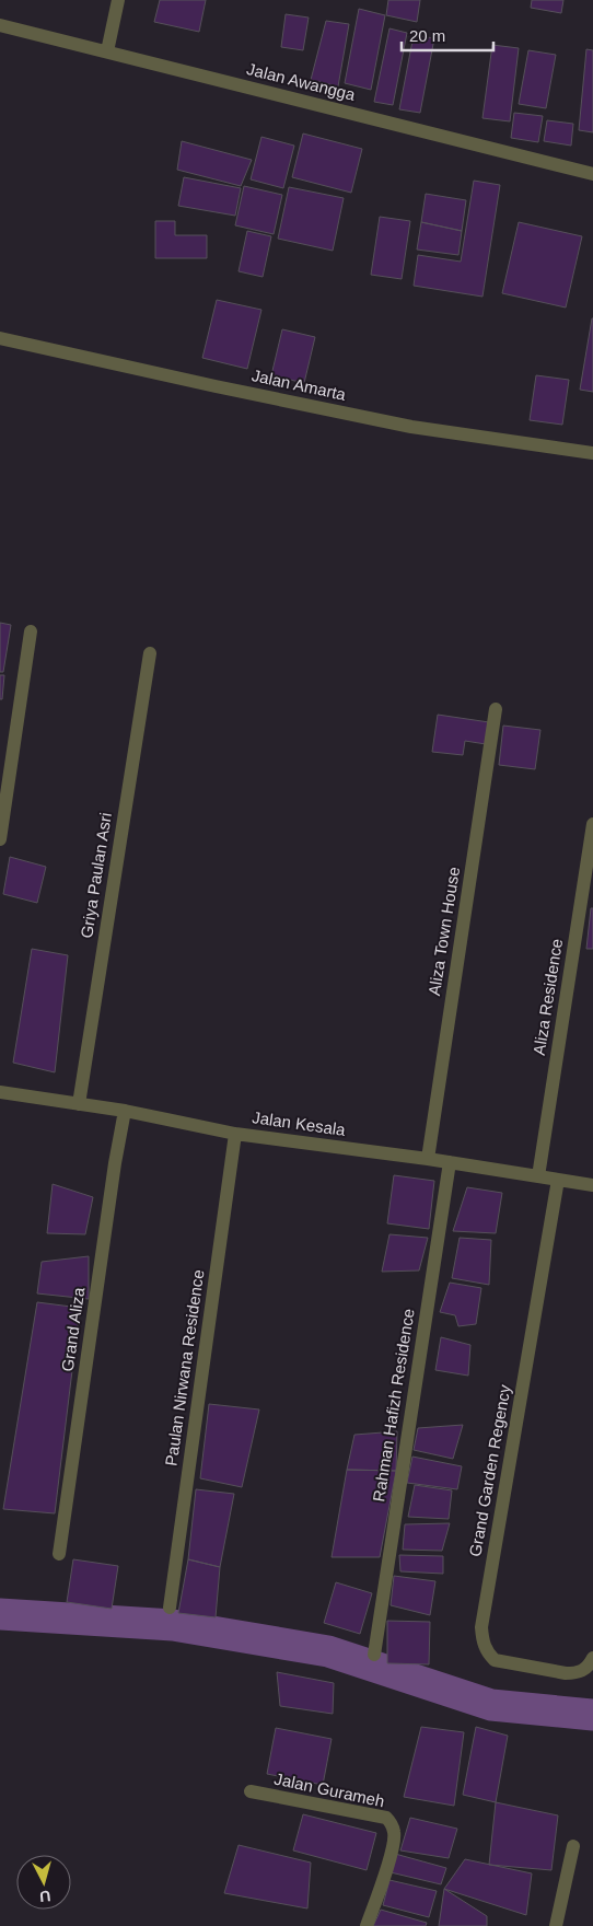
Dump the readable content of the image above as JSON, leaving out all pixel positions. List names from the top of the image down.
{
  "streets": {
    "street": [
      "Jalan Awangga",
      "Jalan Amarta",
      "Griya Paulan Asri",
      "Aliza Town House",
      "Aliza Residence",
      "Jalan Kesala",
      "Grand Aliza",
      "Paulan Nirwana Residence",
      "Rahman Hafizh Residence",
      "Grand Garden Regency",
      "Jalan Gurameh"
    ]
  },
  "crossings": [
    ["Griya Paulan Asri", "Jalan Kesala"],
    ["Aliza Town House", "Jalan Kesala"],
    ["Aliza Residence", "Jalan Kesala"],
    ["Jalan Kesala", "Grand Aliza"],
    ["Jalan Kesala", "Paulan Nirwana Residence"],
    ["Jalan Kesala", "Rahman Hafizh Residence"],
    ["Jalan Kesala", "Grand Garden Regency"]
  ],
  "scale_bar": "20 m",
  "north": "bottom"
}
